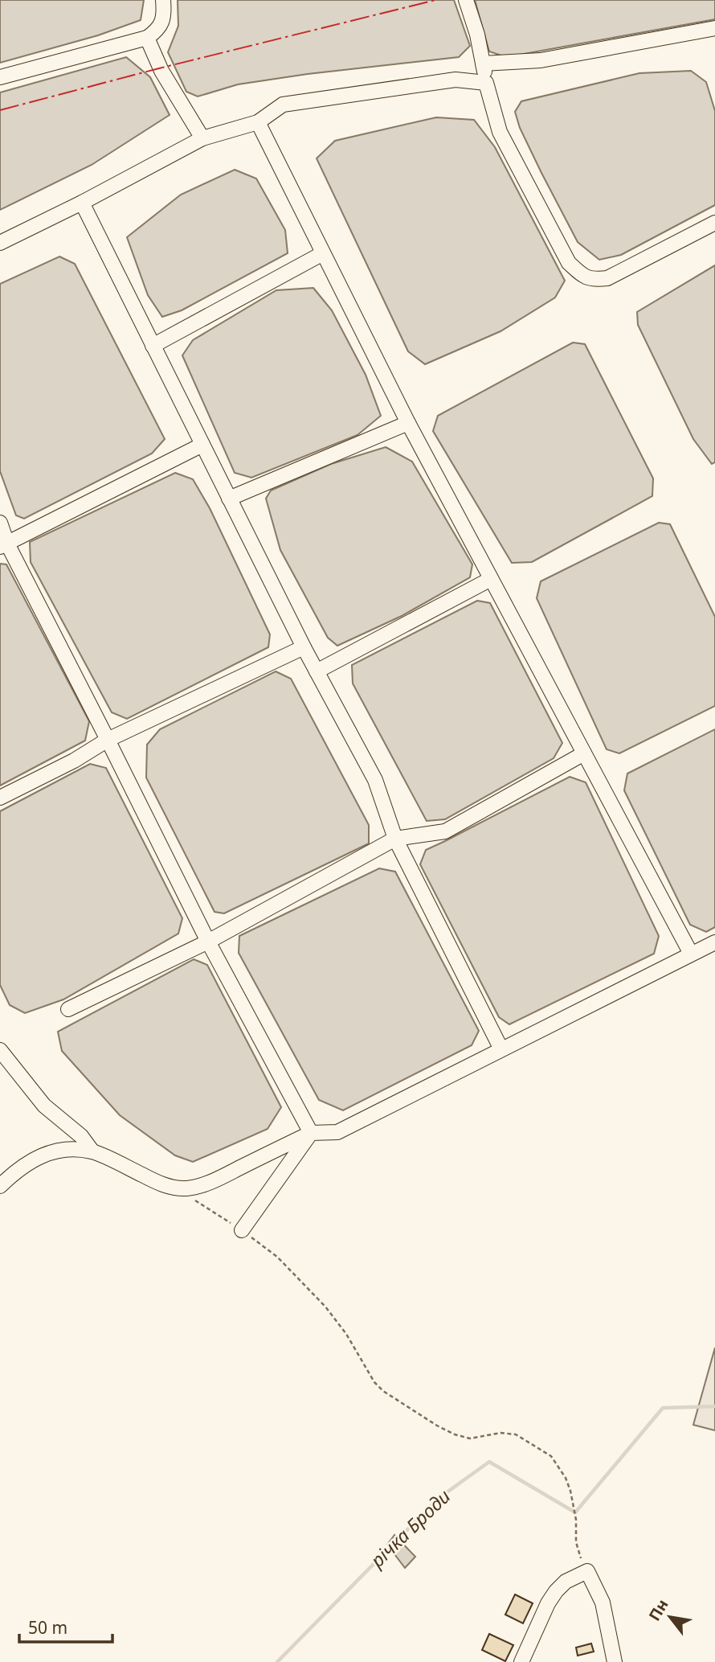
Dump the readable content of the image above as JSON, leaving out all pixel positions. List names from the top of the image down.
{
  "water": ["річка Броди"],
  "scale_bar": "50 m",
  "north": "top left"
}
